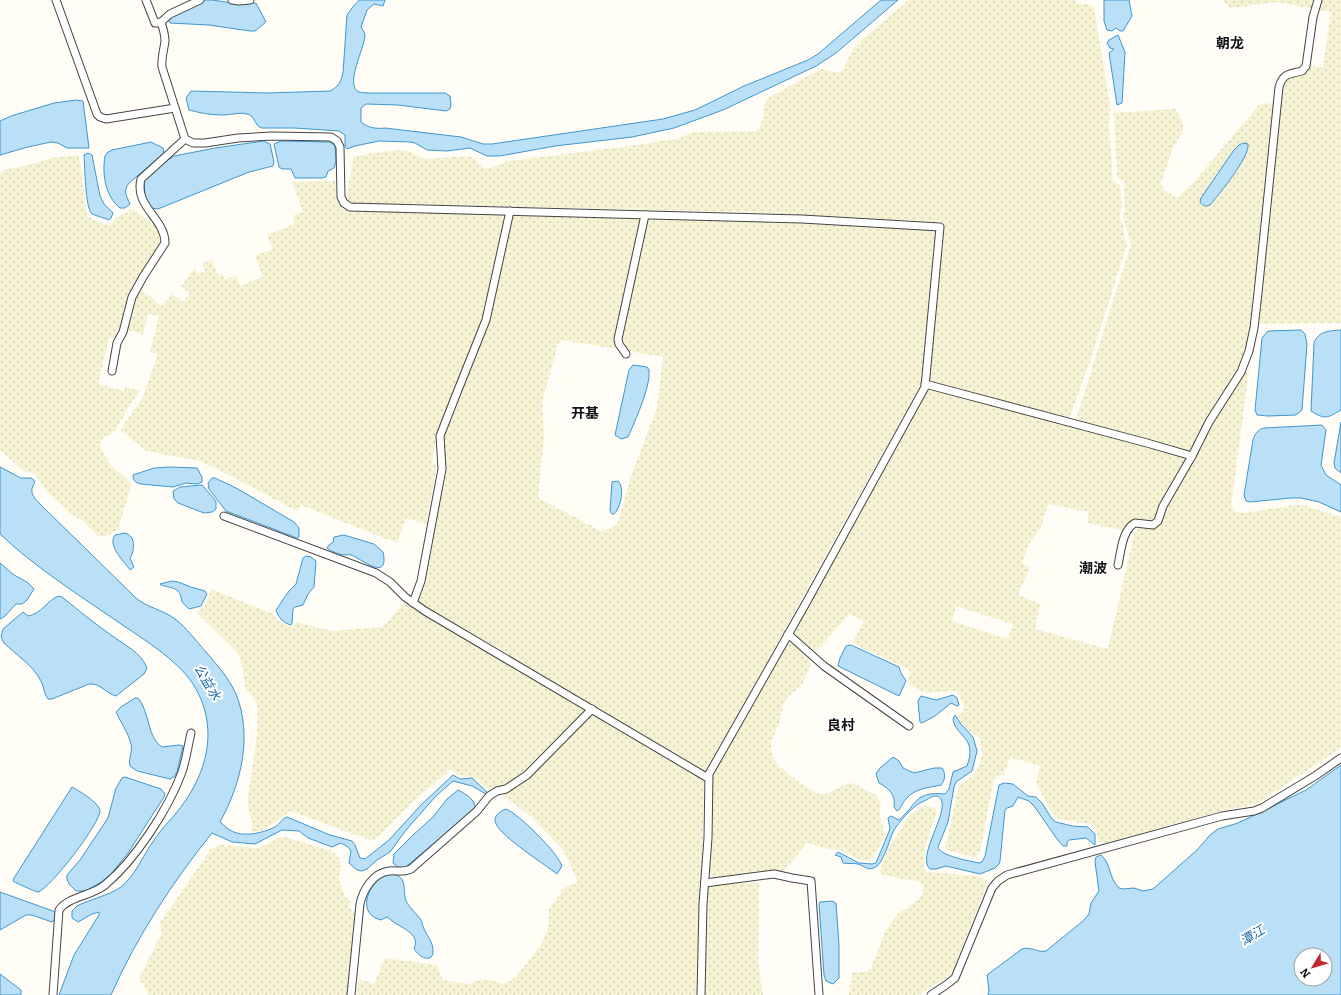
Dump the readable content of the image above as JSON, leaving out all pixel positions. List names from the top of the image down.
{
  "districts": [
    "朝龙",
    "开基",
    "潮波",
    "良村"
  ],
  "water": ["公益水", "潭江"],
  "north": "bottom left"
}
